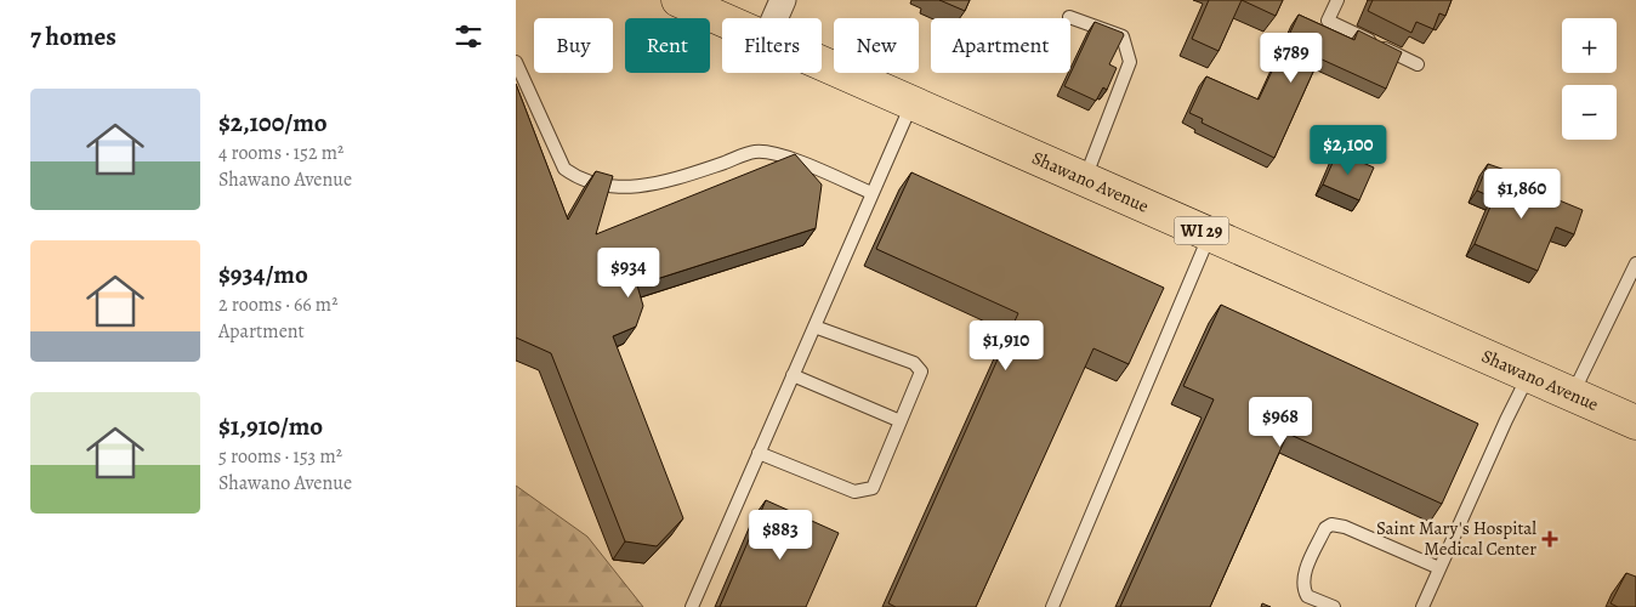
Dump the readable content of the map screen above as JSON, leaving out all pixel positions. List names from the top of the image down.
{
  "streets": {
    "main road": ["Shawano Avenue", "WI 29"]
  },
  "places": {
    "health": ["Saint Mary's Hospital Medical Center"]
  },
  "page": {
    "heading": "7 homes",
    "map_buttons": ["+", "−"],
    "chip": [
      "Buy",
      "Rent",
      "Filters",
      "New",
      "Apartment"
    ],
    "price": [
      "$789",
      "$2,100",
      "$1,860",
      "$934",
      "$1,910",
      "$968",
      "$883"
    ],
    "list": [
      {
        "name": "$2,100/mo",
        "note": "4 rooms · 152 m² · Shawano Avenue"
      },
      {
        "name": "$934/mo",
        "note": "2 rooms · 66 m² · Apartment"
      },
      {
        "name": "$1,910/mo",
        "note": "5 rooms · 153 m² · Shawano Avenue"
      }
    ]
  }
}
